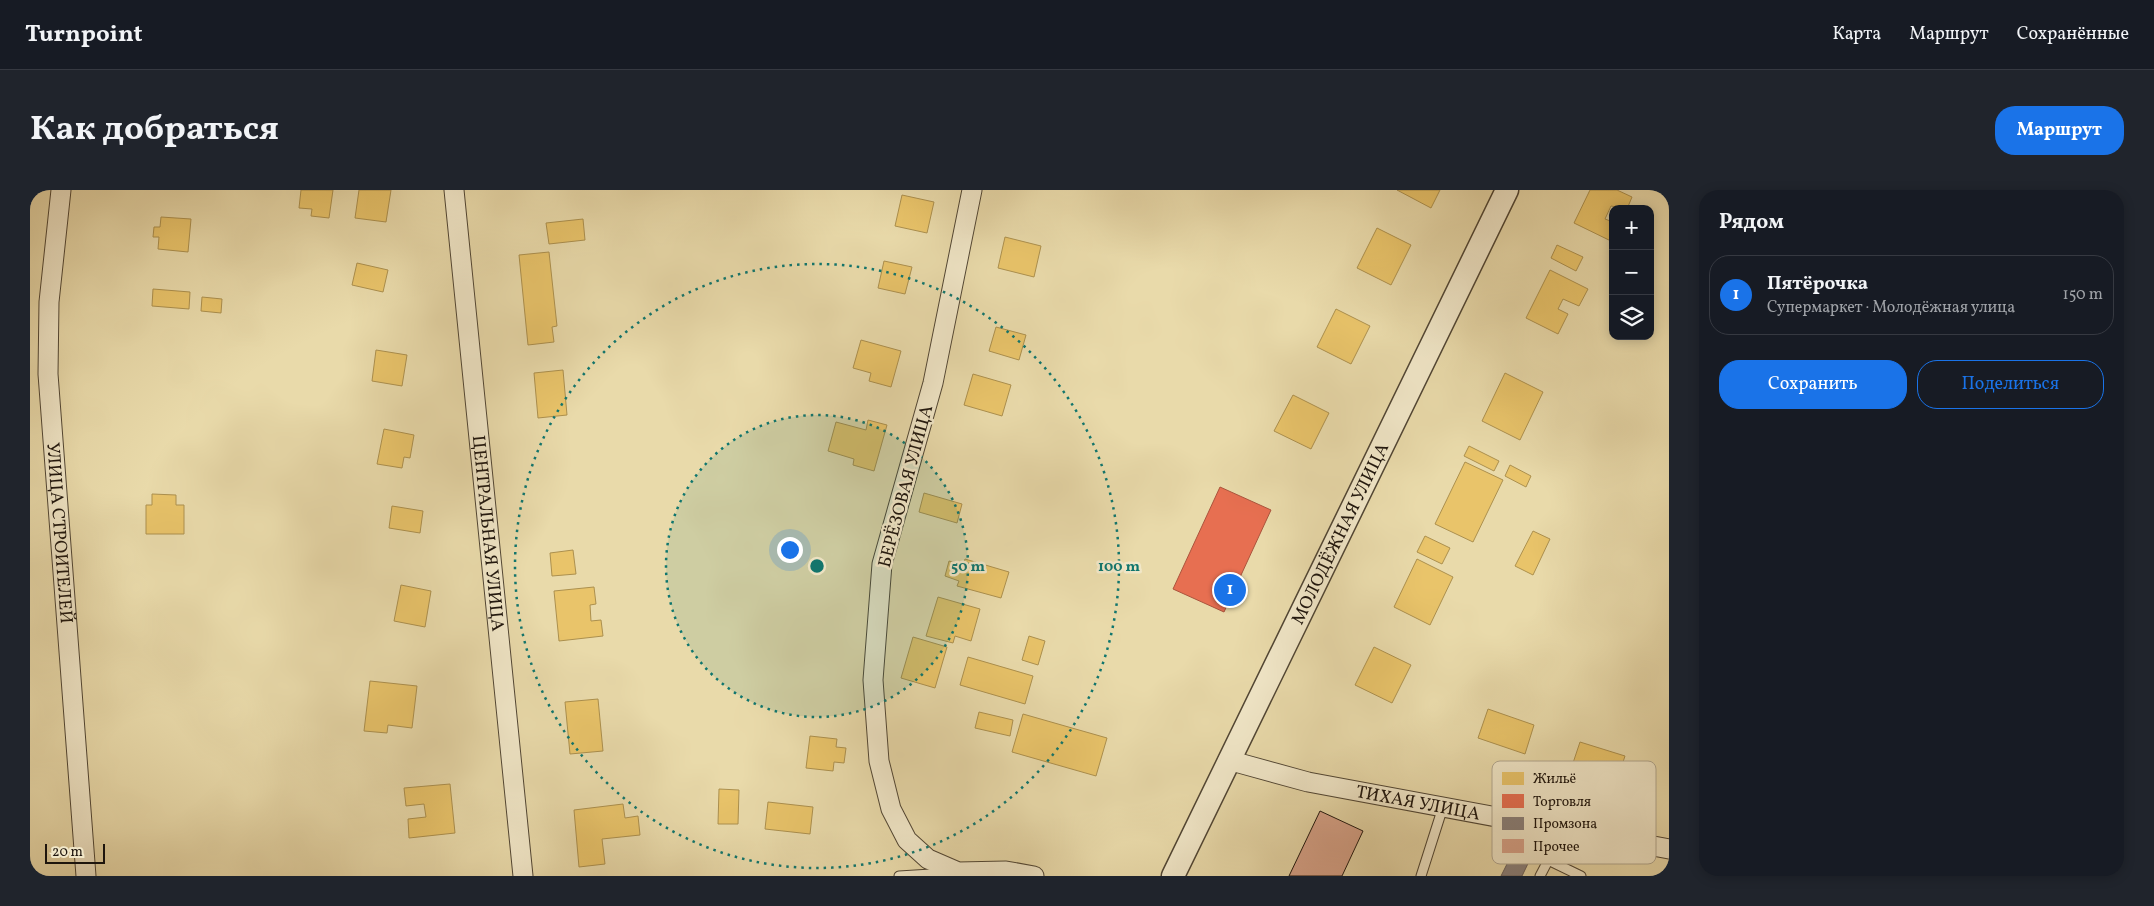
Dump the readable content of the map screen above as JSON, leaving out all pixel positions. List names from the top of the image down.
{
  "streets": {
    "street": [
      "БЕРЁЗОВАЯ УЛИЦА",
      "УЛИЦА СТРОИТЕЛЕЙ",
      "ЦЕНТРАЛЬНАЯ УЛИЦА",
      "МОЛОДЁЖНАЯ УЛИЦА",
      "ТИХАЯ УЛИЦА"
    ]
  },
  "crossings": [
    ["МОЛОДЁЖНАЯ УЛИЦА", "ТИХАЯ УЛИЦА"]
  ],
  "legend": [
    "Жильё",
    "Торговля",
    "Промзона",
    "Прочее"
  ],
  "scale_bar": "20 m",
  "page": {
    "header": "Turnpoint",
    "nav": ["Карта", "Маршрут", "Сохранённые"],
    "title": "Как добраться",
    "buttons": [
      "Маршрут",
      ["Сохранить", "Поделиться"]
    ],
    "heading": "Рядом",
    "map_buttons": ["+", "−"],
    "list": [
      {
        "mark": "1",
        "name": "Пятёрочка",
        "note": "Супермаркет · Молодёжная улица",
        "value": "150 m"
      }
    ],
    "pins": "1",
    "scale": "20 m"
  },
  "rings": ["50 m", "100 m"]
}
